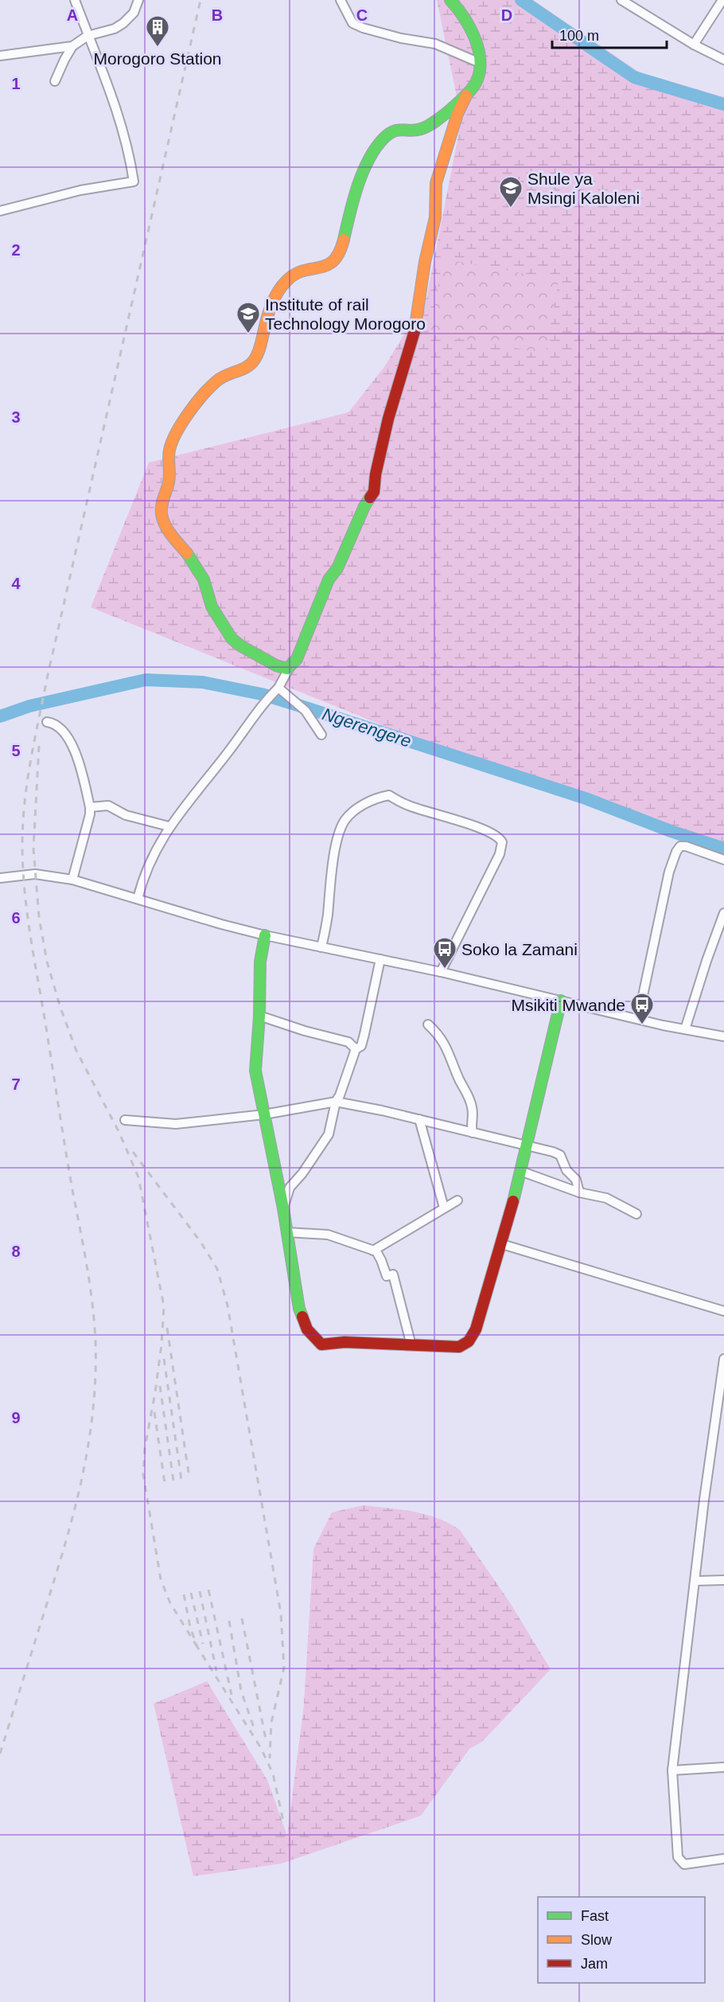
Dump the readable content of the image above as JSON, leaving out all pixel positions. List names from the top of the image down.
{
  "water": ["Ngerengere"],
  "places": {
    "building": ["Morogoro Station"],
    "school or university": ["Shule ya Msingi Kaloleni", "Institute of rail Technology Morogoro"],
    "bus stop": ["Soko la Zamani", "Msikiti Mwande"]
  },
  "legend": ["Fast", "Slow", "Jam"],
  "scale_bar": "100 m",
  "grid": {
    "columns": [
      "A",
      "B",
      "C",
      "D"
    ],
    "rows": [
      "1",
      "2",
      "3",
      "4",
      "5",
      "6",
      "7",
      "8",
      "9"
    ]
  }
}
